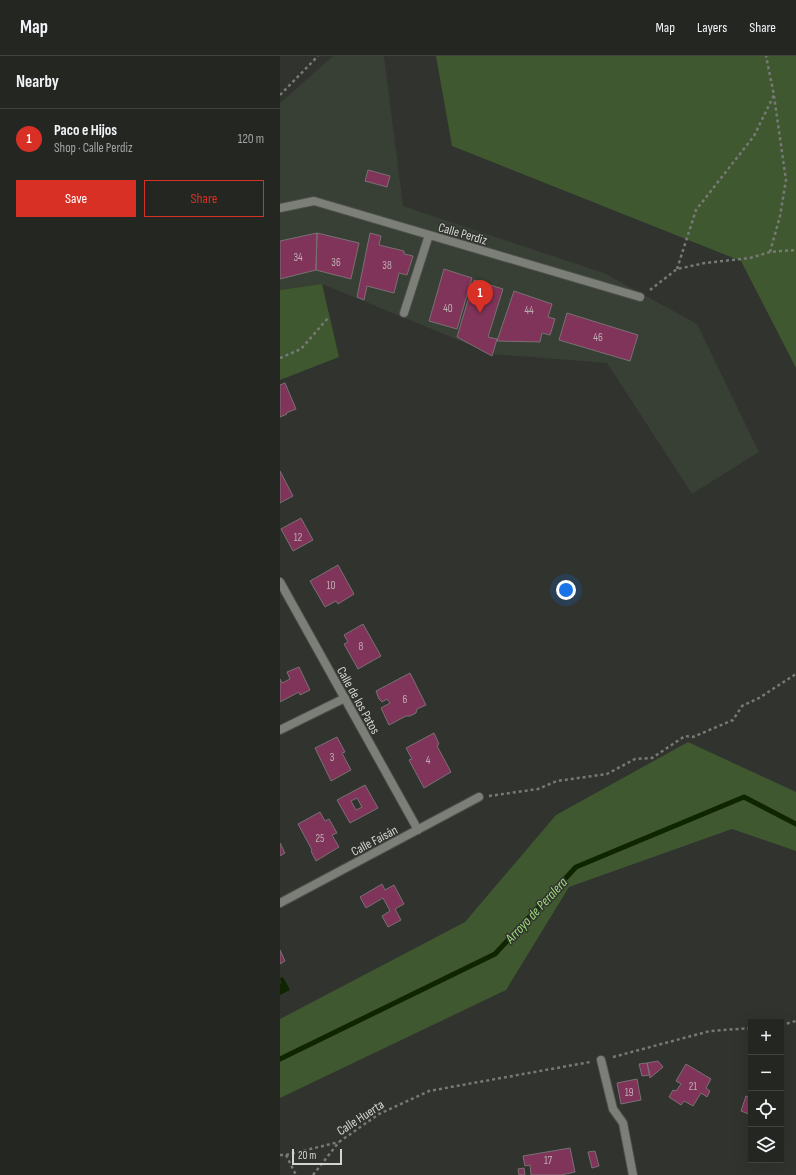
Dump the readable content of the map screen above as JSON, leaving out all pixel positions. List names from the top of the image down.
{
  "streets": {
    "street": ["Calle Perdiz", "Calle de los Patos", "Calle Faisán"],
    "path": ["Calle Huerta"]
  },
  "crossings": [
    ["Calle de los Patos", "Calle Faisán"]
  ],
  "water": ["Arroyo de Peralera"],
  "house_numbers": [
    "34",
    "36",
    "38",
    "40",
    "44",
    "46",
    "12",
    "10",
    "8",
    "6",
    "3",
    "4",
    "25",
    "21",
    "19",
    "17"
  ],
  "scale_bar": "20 m",
  "page": {
    "header": "Map",
    "nav": ["Map", "Layers", "Share"],
    "heading": "Nearby",
    "list": [
      {
        "mark": "1",
        "name": "Paco e Hijos",
        "note": "Shop · Calle Perdiz",
        "value": "120 m"
      }
    ],
    "buttons": ["Save", "Share"],
    "pins": "1",
    "map_buttons": ["+", "−"],
    "scale": "20 m"
  }
}
